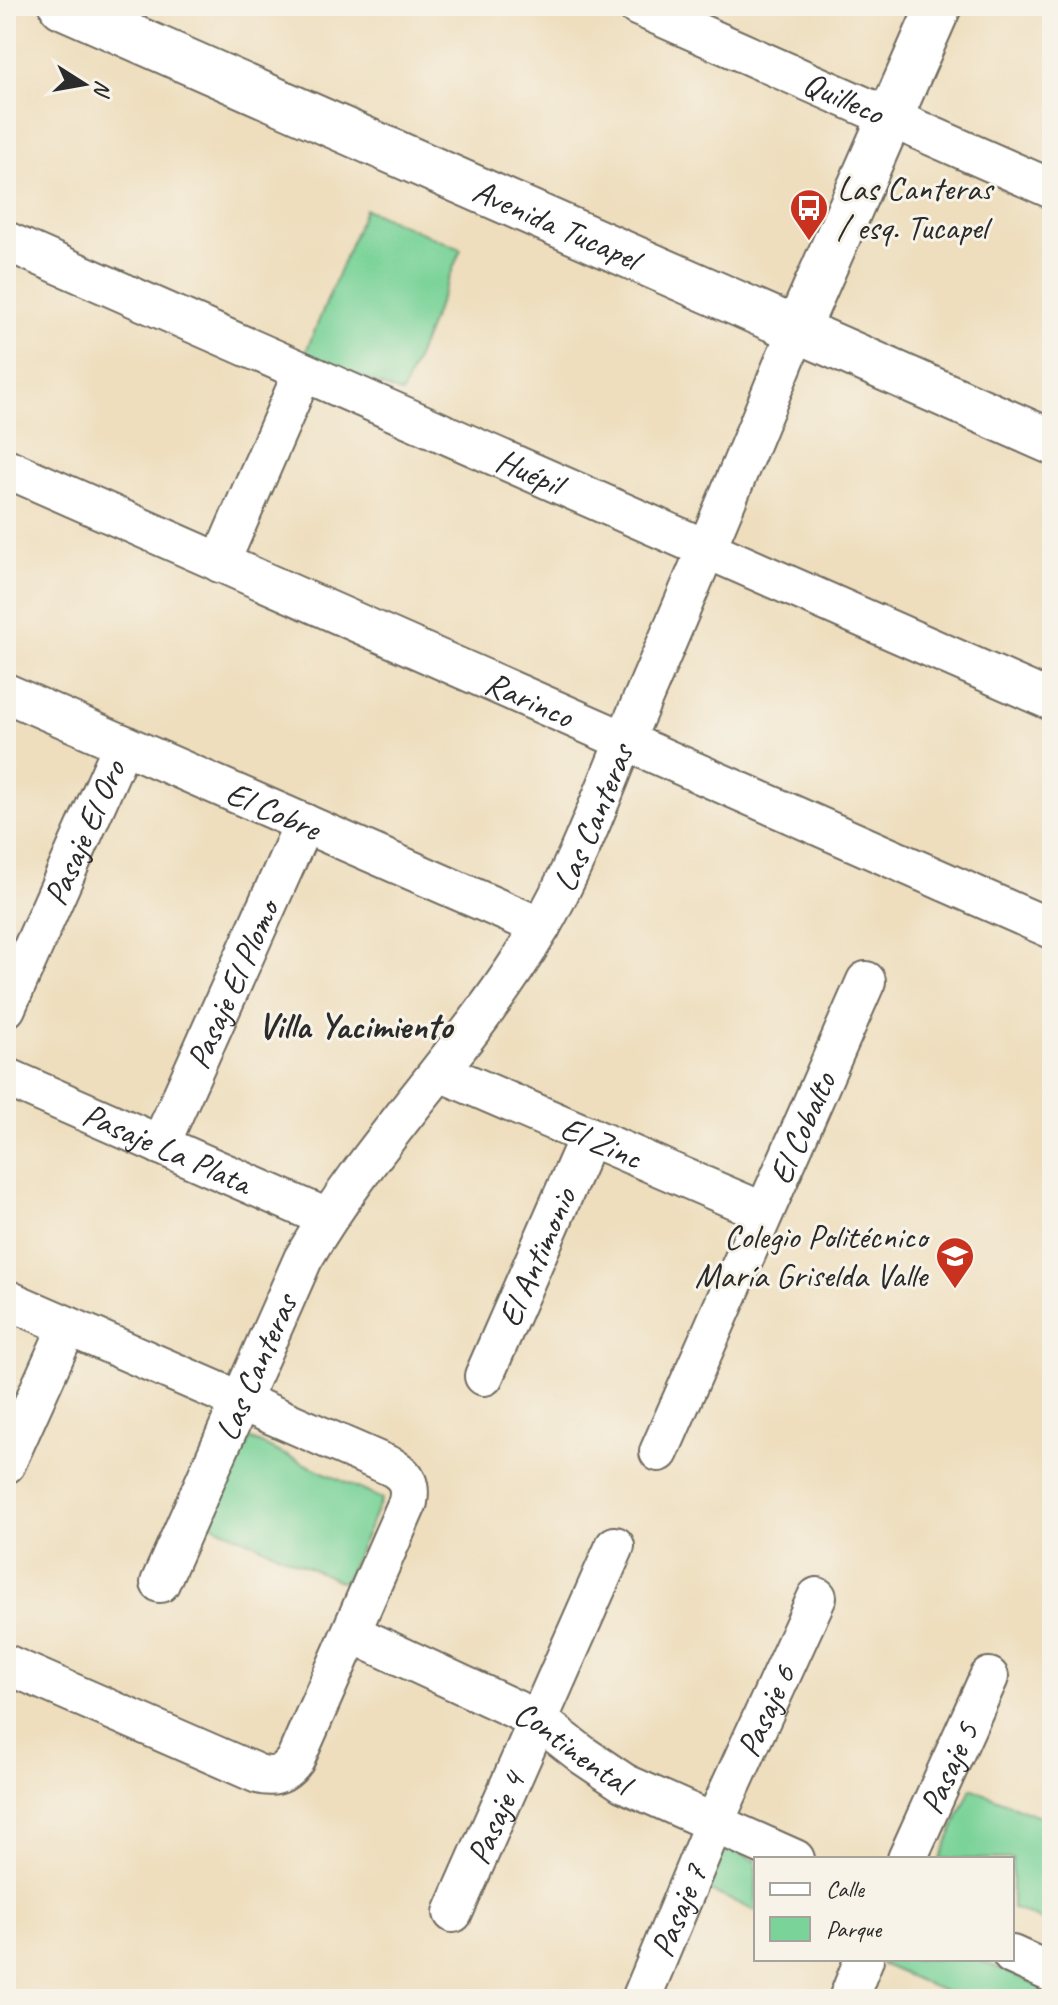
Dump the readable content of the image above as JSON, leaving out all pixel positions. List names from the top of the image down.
{
  "streets": {
    "street": [
      "Quilleco",
      "Avenida Tucapel",
      "Huépil",
      "Rarinco",
      "El Cobre",
      "Las Canteras",
      "Pasaje El Oro",
      "Pasaje El Plomo",
      "El Cobalto",
      "El Zinc",
      "Pasaje La Plata",
      "El Antimonio",
      "Pasaje 6",
      "Continental",
      "Pasaje 5",
      "Pasaje 4",
      "Pasaje 7"
    ]
  },
  "crossings": [
    ["Quilleco", "Las Canteras"],
    ["Avenida Tucapel", "Las Canteras"],
    ["Huépil", "Las Canteras"],
    ["Rarinco", "Las Canteras"],
    ["El Cobre", "Las Canteras"],
    ["El Cobre", "Pasaje El Oro"],
    ["El Cobre", "Pasaje El Plomo"],
    ["Las Canteras", "El Zinc"],
    ["Las Canteras", "Pasaje La Plata"],
    ["Pasaje El Plomo", "Pasaje La Plata"],
    ["El Cobalto", "El Zinc"],
    ["El Zinc", "El Antimonio"],
    ["Pasaje 6", "Continental"],
    ["Pasaje 6", "Pasaje 7"],
    ["Continental", "Pasaje 4"],
    ["Continental", "Pasaje 7"]
  ],
  "districts": ["Villa Yacimiento"],
  "places": {
    "bus stop": ["Las Canteras / esq. Tucapel"],
    "school or university": ["Colegio Politécnico María Griselda Valle"]
  },
  "legend": ["Calle", "Parque"],
  "north": "right"
}
